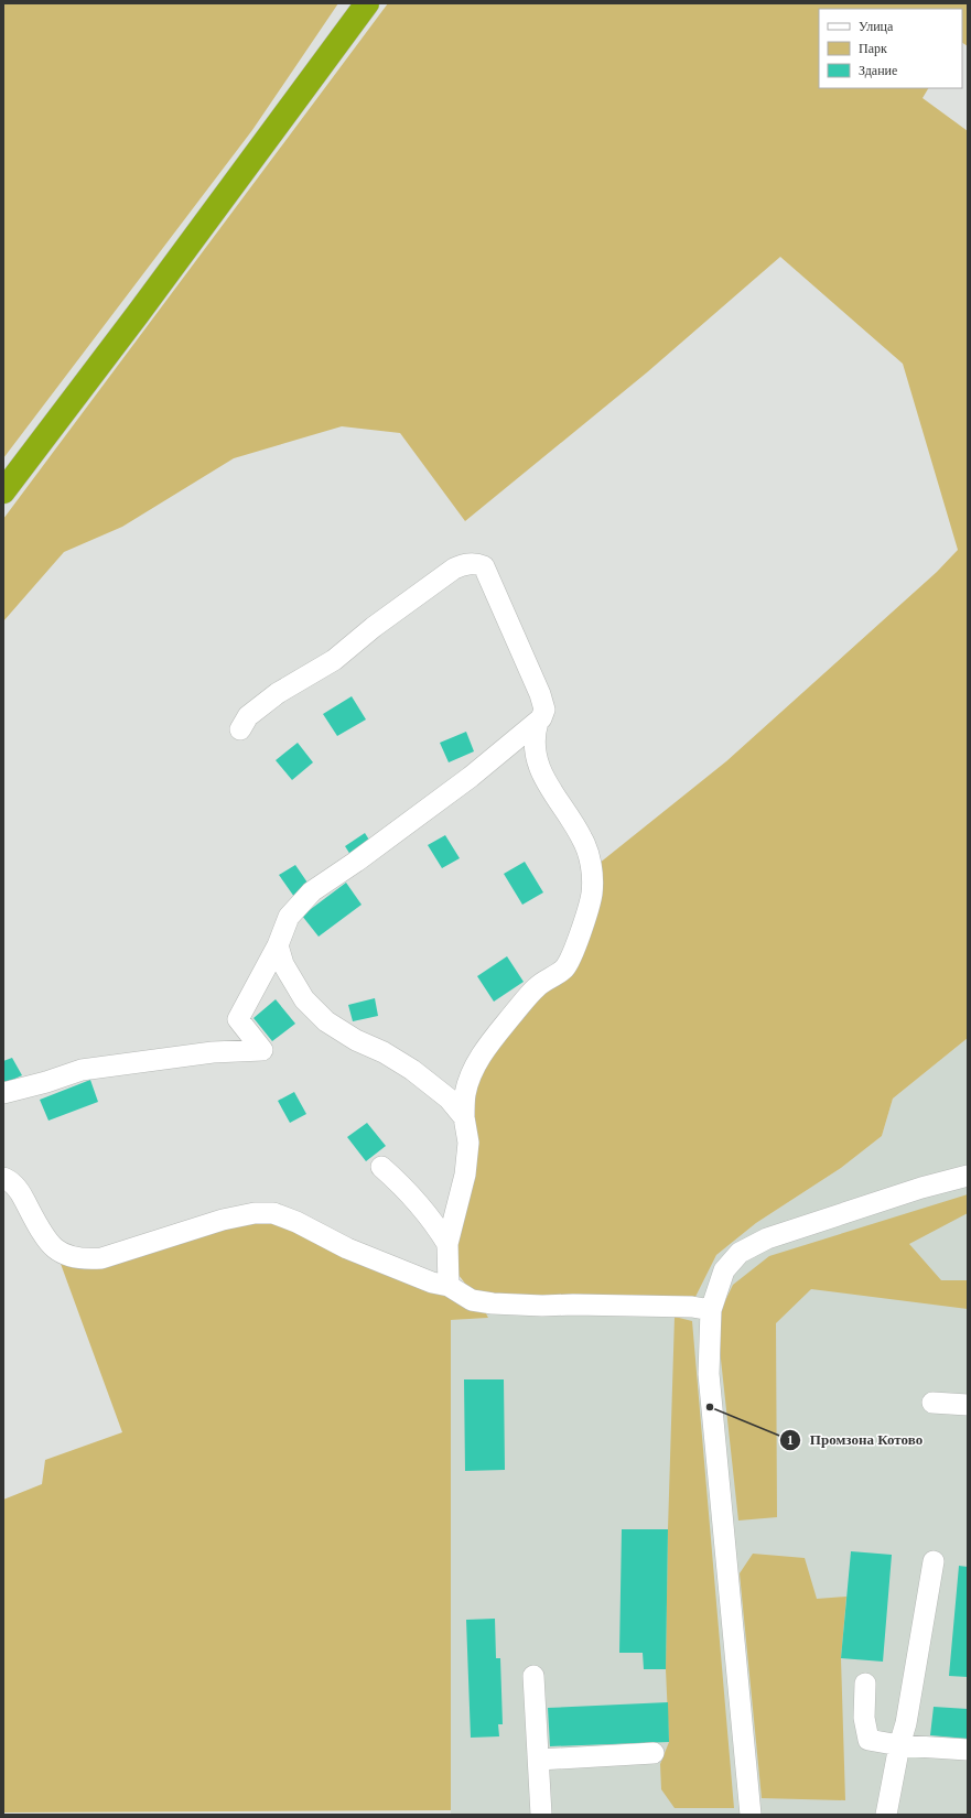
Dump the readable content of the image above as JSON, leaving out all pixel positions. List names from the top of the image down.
{
  "places": ["Промзона Котово"],
  "legend": ["Улица", "Парк", "Здание"]
}
